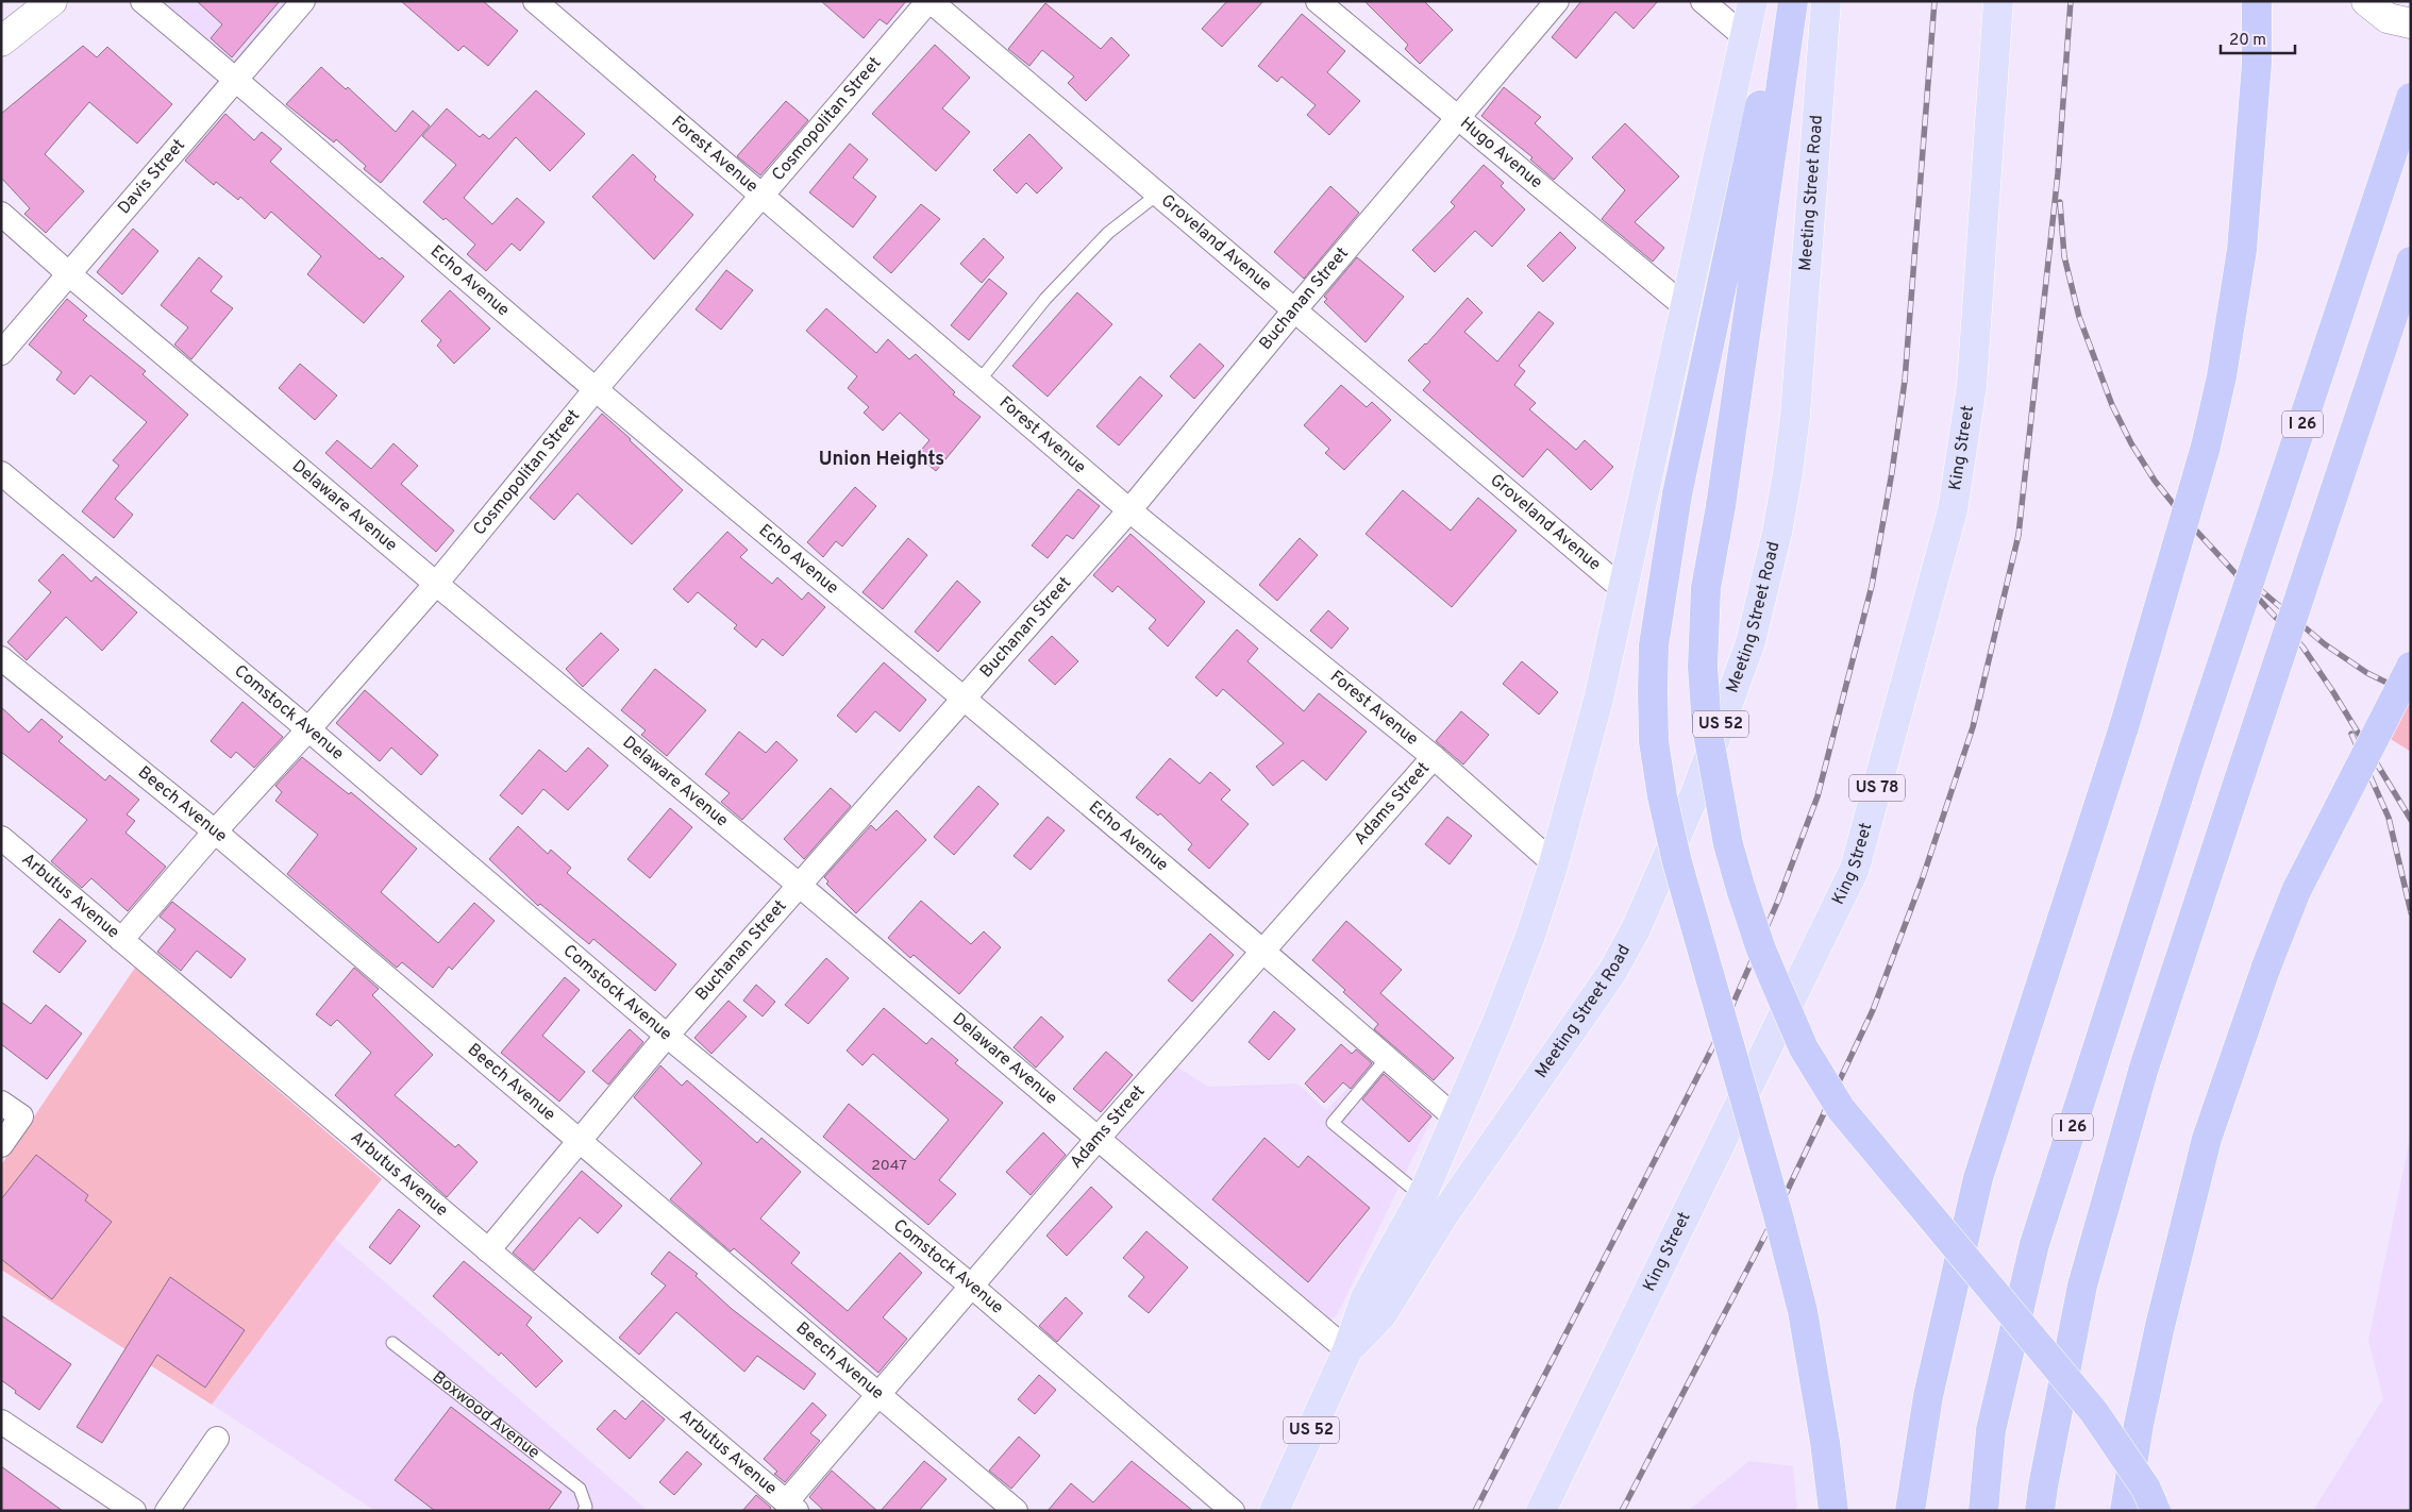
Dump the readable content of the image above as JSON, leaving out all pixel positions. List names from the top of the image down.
{
  "streets": {
    "highway": ["I 26"],
    "main road": [
      "Meeting Street Road",
      "King Street",
      "US 52",
      "US 78"
    ],
    "street": [
      "Cosmopolitan Street",
      "Hugo Avenue",
      "Forest Avenue",
      "Davis Street",
      "Groveland Avenue",
      "Echo Avenue",
      "Buchanan Street",
      "Delaware Avenue",
      "Comstock Avenue",
      "Beech Avenue",
      "Adams Street",
      "Arbutus Avenue"
    ],
    "lane": ["Boxwood Avenue"]
  },
  "crossings": [
    ["Cosmopolitan Street", "Forest Avenue"],
    ["Cosmopolitan Street", "Groveland Avenue"],
    ["Cosmopolitan Street", "Echo Avenue"],
    ["Cosmopolitan Street", "Delaware Avenue"],
    ["Cosmopolitan Street", "Comstock Avenue"],
    ["Cosmopolitan Street", "Beech Avenue"],
    ["Cosmopolitan Street", "Arbutus Avenue"],
    ["Hugo Avenue", "Meeting Street Road"],
    ["Hugo Avenue", "Buchanan Street"],
    ["Forest Avenue", "Meeting Street Road"],
    ["Forest Avenue", "Buchanan Street"],
    ["Forest Avenue", "Adams Street"],
    ["Davis Street", "Echo Avenue"],
    ["Davis Street", "Delaware Avenue"],
    ["Meeting Street Road", "Groveland Avenue"],
    ["Meeting Street Road", "Echo Avenue"],
    ["Meeting Street Road", "Delaware Avenue"],
    ["Groveland Avenue", "Buchanan Street"],
    ["Echo Avenue", "Buchanan Street"],
    ["Echo Avenue", "Adams Street"],
    ["Buchanan Street", "Delaware Avenue"],
    ["Buchanan Street", "Comstock Avenue"],
    ["Buchanan Street", "Beech Avenue"],
    ["Buchanan Street", "Arbutus Avenue"],
    ["Delaware Avenue", "Adams Street"],
    ["Comstock Avenue", "Adams Street"],
    ["Beech Avenue", "Adams Street"],
    ["Adams Street", "Arbutus Avenue"]
  ],
  "districts": ["Union Heights"],
  "house_numbers": ["2047"],
  "scale_bar": "20 m"
}
